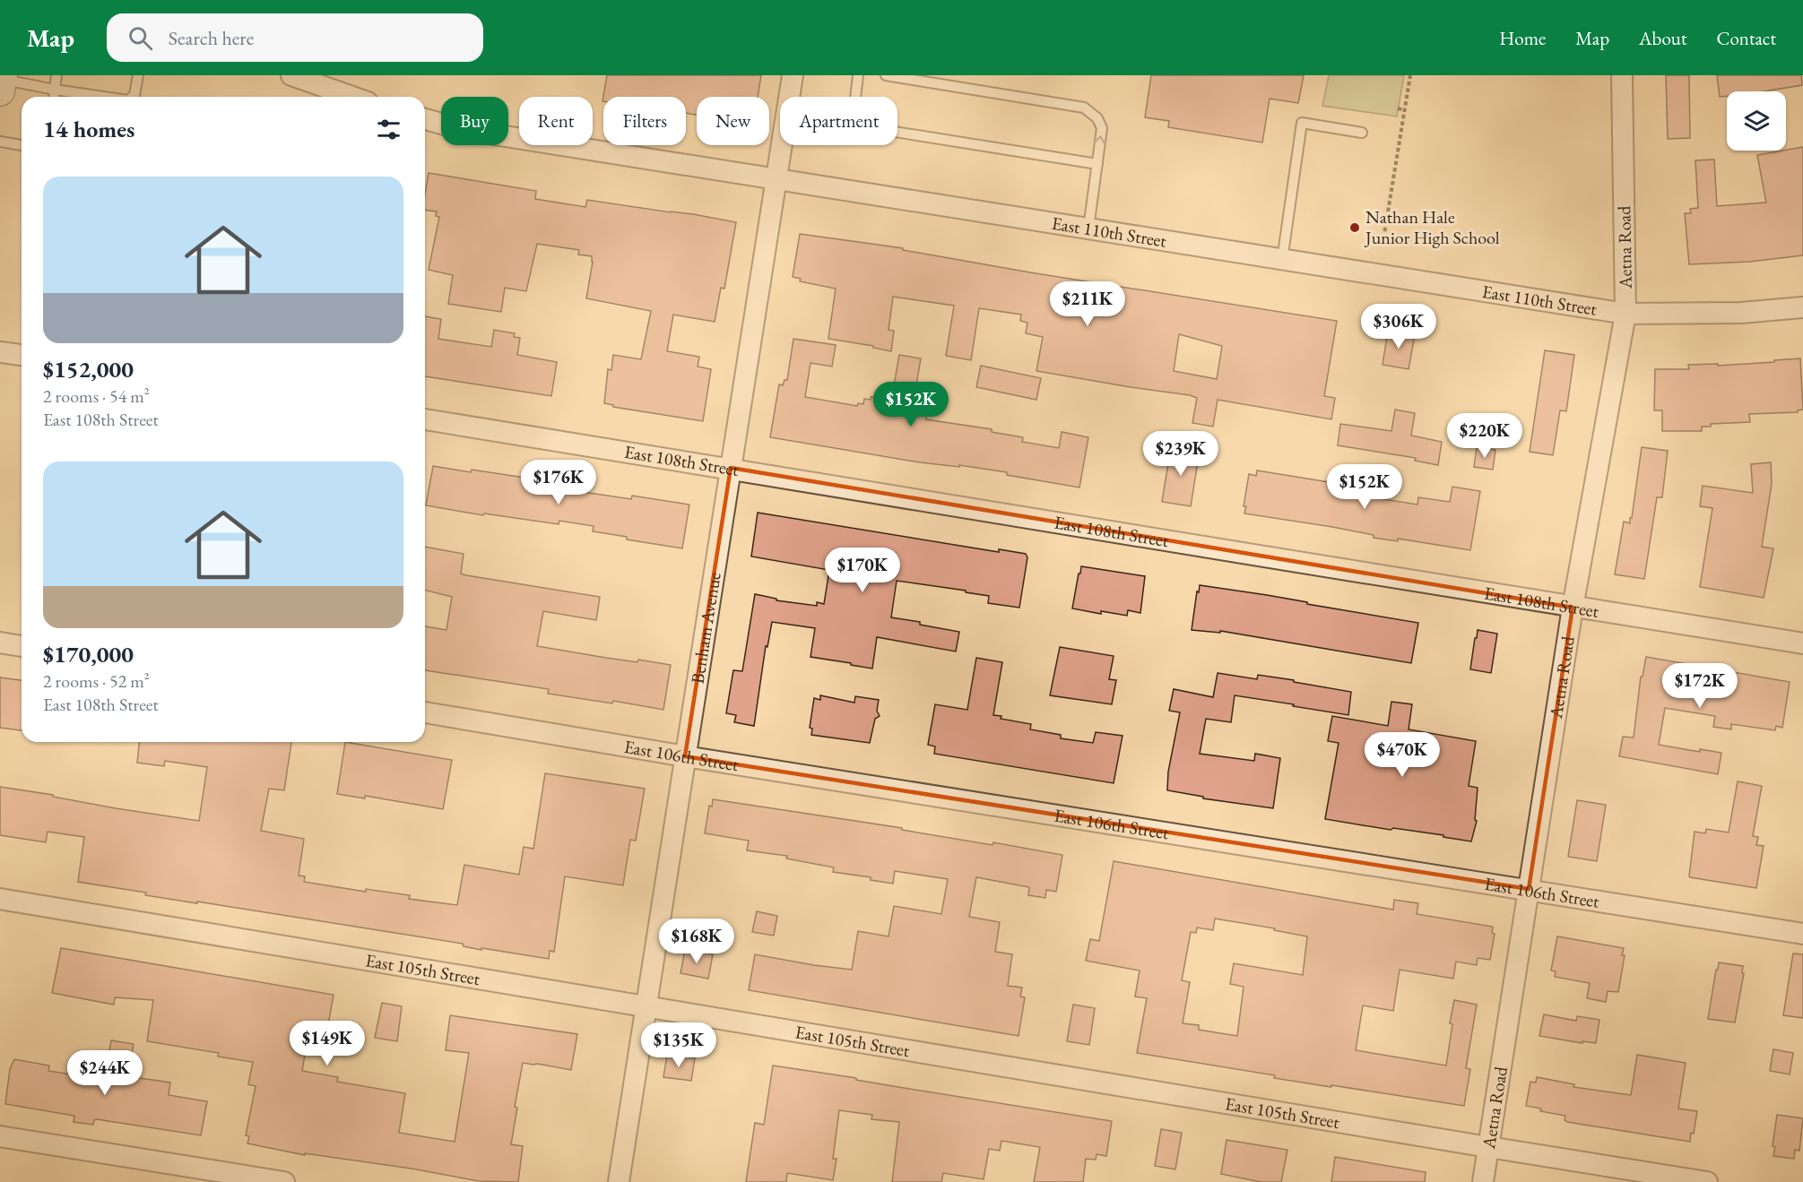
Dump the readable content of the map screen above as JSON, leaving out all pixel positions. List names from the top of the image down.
{
  "streets": {
    "street": [
      "East 110th Street",
      "Aetna Road",
      "East 108th Street",
      "Benham Avenue",
      "East 106th Street",
      "East 105th Street"
    ]
  },
  "crossings": [
    ["East 110th Street", "Aetna Road"],
    ["East 110th Street", "Benham Avenue"],
    ["Aetna Road", "East 108th Street"],
    ["Aetna Road", "East 106th Street"],
    ["Aetna Road", "East 105th Street"],
    ["East 108th Street", "Benham Avenue"],
    ["Benham Avenue", "East 106th Street"],
    ["Benham Avenue", "East 105th Street"]
  ],
  "places": ["Nathan Hale Junior High School"],
  "page": {
    "header": "Map",
    "search": "Search here",
    "nav": [
      "Home",
      "Map",
      "About",
      "Contact"
    ],
    "chip": [
      "Buy",
      "Rent",
      "Filters",
      "New",
      "Apartment"
    ],
    "heading": "14 homes",
    "list": [
      {
        "name": "$152,000",
        "note": "2 rooms · 54 m² · East 108th Street"
      },
      {
        "name": "$170,000",
        "note": "2 rooms · 52 m² · East 108th Street"
      }
    ],
    "price": [
      "$211K",
      "$306K",
      "$152K",
      "$220K",
      "$239K",
      "$176K",
      "$152K",
      "$170K",
      "$172K",
      "$470K",
      "$168K",
      "$149K",
      "$135K",
      "$244K"
    ]
  }
}
